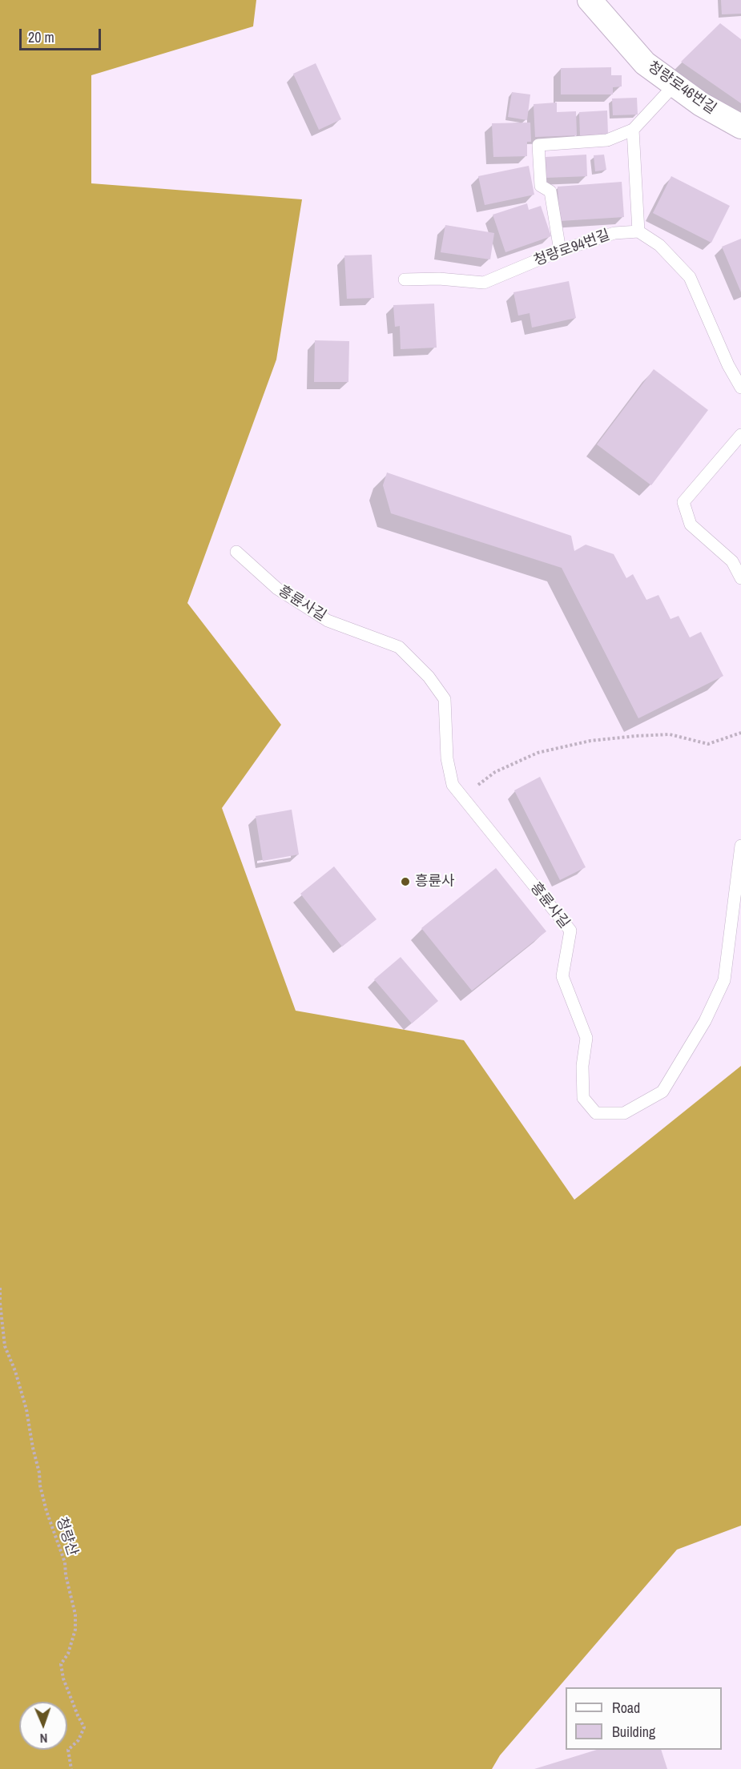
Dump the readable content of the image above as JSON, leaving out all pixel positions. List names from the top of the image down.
{
  "streets": {
    "street": ["청량로46번길"],
    "lane": ["청량로94번길", "흥륜사길"],
    "path": ["청량산"]
  },
  "places": ["흥륜사"],
  "legend": ["Road", "Building"],
  "scale_bar": "20 m",
  "north": "bottom"
}
